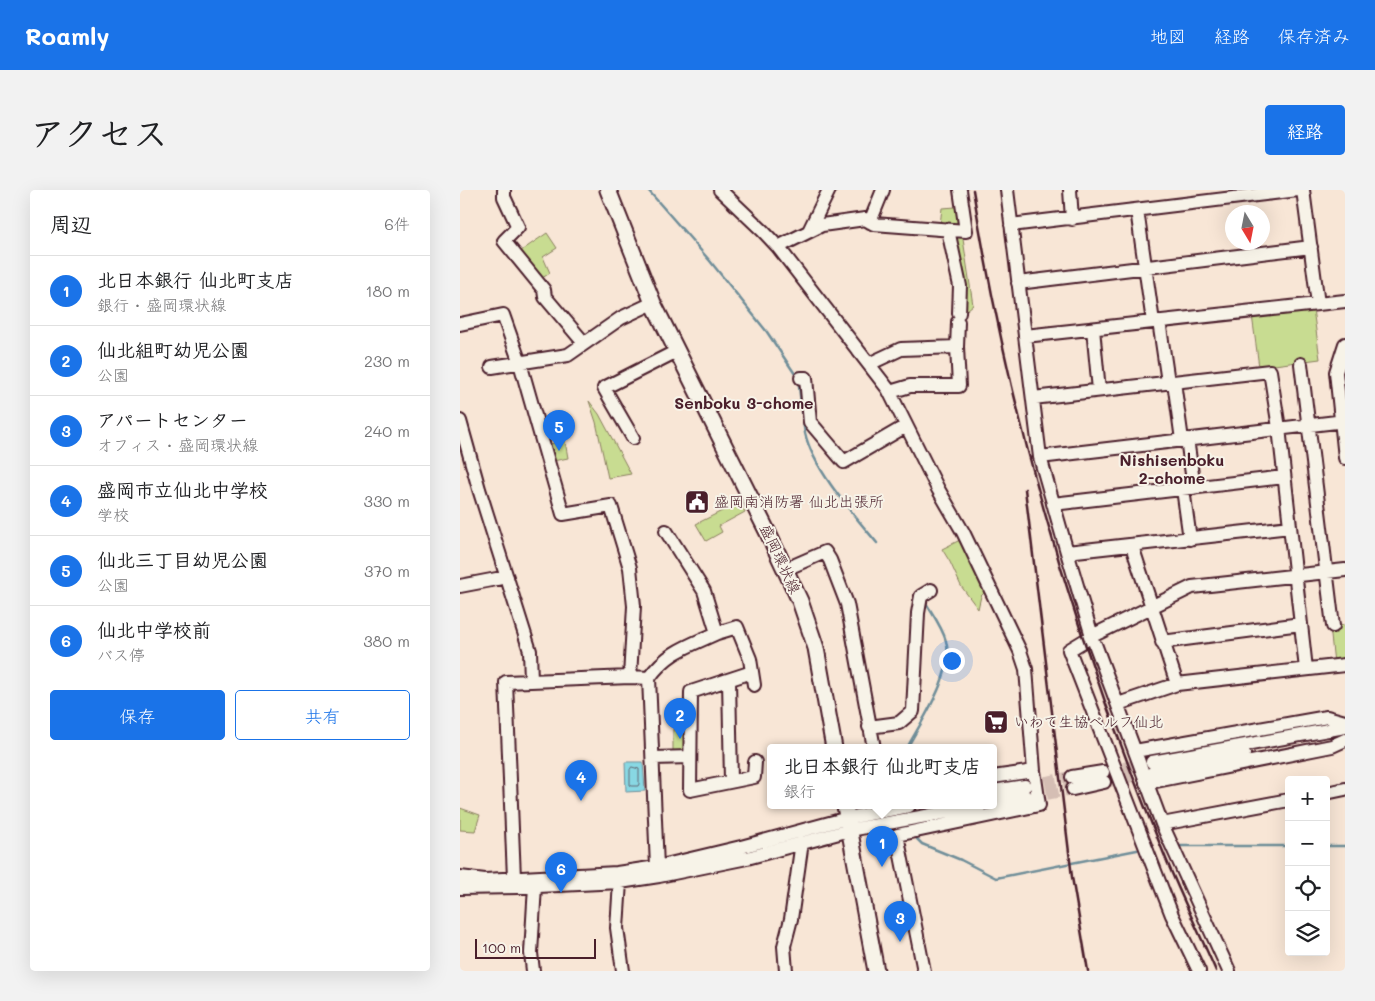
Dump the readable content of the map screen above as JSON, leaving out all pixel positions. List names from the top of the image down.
{
  "streets": {
    "main road": ["盛岡環状線"]
  },
  "districts": ["Senboku 3-chome", "Nishisenboku 2-chome"],
  "places": {
    "public building": ["盛岡南消防署 仙北出張所"],
    "supermarket": ["いわて生協ベルフ仙北"]
  },
  "scale_bar": "100 m",
  "north": "bottom",
  "page": {
    "header": "Roamly",
    "nav": ["地図", "経路", "保存済み"],
    "title": "アクセス",
    "buttons": [
      "経路",
      ["保存", "共有"]
    ],
    "heading": ["周辺", "6件"],
    "list": [
      {
        "mark": "1",
        "name": "北日本銀行 仙北町支店",
        "note": "銀行 · 盛岡環状線",
        "value": "180 m"
      },
      {
        "mark": "2",
        "name": "仙北組町幼児公園",
        "note": "公園",
        "value": "230 m"
      },
      {
        "mark": "3",
        "name": "アパートセンター",
        "note": "オフィス · 盛岡環状線",
        "value": "240 m"
      },
      {
        "mark": "4",
        "name": "盛岡市立仙北中学校",
        "note": "学校",
        "value": "330 m"
      },
      {
        "mark": "5",
        "name": "仙北三丁目幼児公園",
        "note": "公園",
        "value": "370 m"
      },
      {
        "mark": "6",
        "name": "仙北中学校前",
        "note": "バス停",
        "value": "380 m"
      }
    ],
    "pins": [
      "5",
      "2",
      "4",
      "1",
      "6",
      "3"
    ],
    "popup": ["北日本銀行 仙北町支店", "銀行"],
    "map_buttons": ["+", "−"],
    "scale": "100 m"
  }
}
